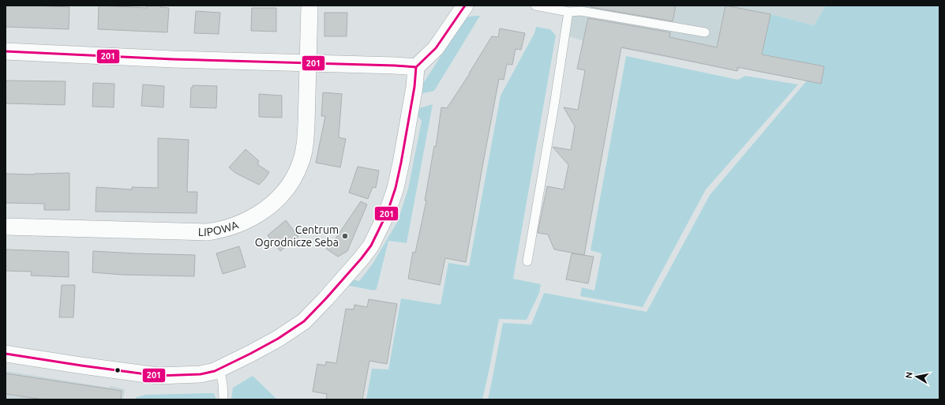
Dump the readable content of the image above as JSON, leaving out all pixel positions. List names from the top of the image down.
{
  "streets": {
    "street": ["LIPOWA"]
  },
  "places": ["Centrum Ogrodnicze Seba"],
  "lines": ["transit line 201"],
  "north": "left"
}
